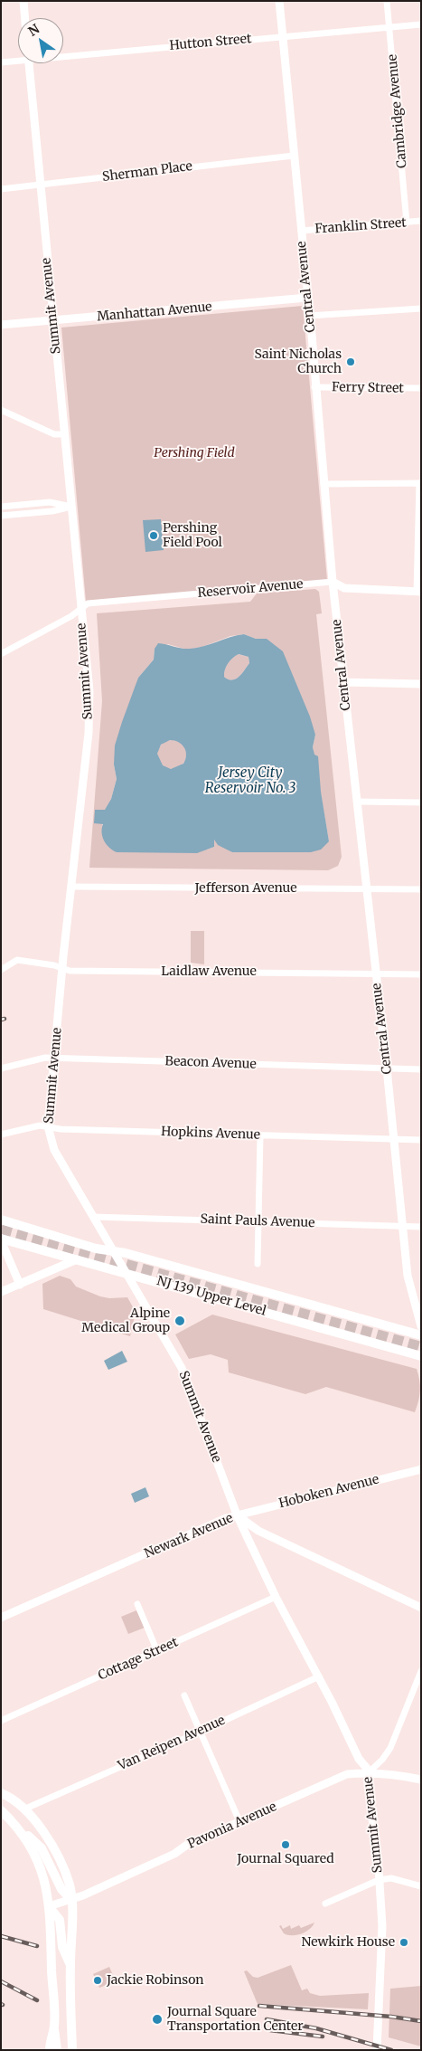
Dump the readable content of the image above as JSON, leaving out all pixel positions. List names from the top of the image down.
{
  "streets": {
    "main road": [
      "Central Avenue",
      "Summit Avenue",
      "Manhattan Avenue",
      "Reservoir Avenue",
      "NJ 139 Upper Level",
      "Hoboken Avenue",
      "Newark Avenue",
      "Pavonia Avenue"
    ],
    "street": [
      "Hutton Street",
      "Cambridge Avenue",
      "Sherman Place",
      "Franklin Street",
      "Ferry Street",
      "Jefferson Avenue",
      "Laidlaw Avenue",
      "Beacon Avenue",
      "Hopkins Avenue",
      "Saint Pauls Avenue",
      "Cottage Street",
      "Van Reipen Avenue"
    ]
  },
  "crossings": [
    ["Hutton Street", "Cambridge Avenue"],
    ["Hutton Street", "Central Avenue"],
    ["Cambridge Avenue", "Franklin Street"],
    ["Sherman Place", "Central Avenue"],
    ["Sherman Place", "Summit Avenue"],
    ["Franklin Street", "Central Avenue"],
    ["Central Avenue", "Manhattan Avenue"],
    ["Central Avenue", "Ferry Street"],
    ["Central Avenue", "Reservoir Avenue"],
    ["Central Avenue", "Jefferson Avenue"],
    ["Central Avenue", "Laidlaw Avenue"],
    ["Central Avenue", "Beacon Avenue"],
    ["Central Avenue", "Hopkins Avenue"],
    ["Central Avenue", "Saint Pauls Avenue"],
    ["Summit Avenue", "Manhattan Avenue"],
    ["Summit Avenue", "Reservoir Avenue"],
    ["Summit Avenue", "Jefferson Avenue"],
    ["Summit Avenue", "Laidlaw Avenue"],
    ["Summit Avenue", "Beacon Avenue"],
    ["Summit Avenue", "Hopkins Avenue"],
    ["Summit Avenue", "Saint Pauls Avenue"],
    ["Summit Avenue", "NJ 139 Upper Level"],
    ["Summit Avenue", "Hoboken Avenue"],
    ["Summit Avenue", "Newark Avenue"],
    ["Summit Avenue", "Cottage Street"],
    ["Summit Avenue", "Van Reipen Avenue"],
    ["Summit Avenue", "Pavonia Avenue"],
    ["Hoboken Avenue", "Newark Avenue"]
  ],
  "water": ["Jersey City Reservoir No. 3"],
  "parks": ["Pershing Field"],
  "places": [
    "Saint Nicholas Church",
    "Pershing Field Pool",
    "Alpine Medical Group",
    "Journal Squared",
    "Newkirk House",
    "Jackie Robinson",
    "Journal Square Transportation Center"
  ],
  "north": "top left"
}
